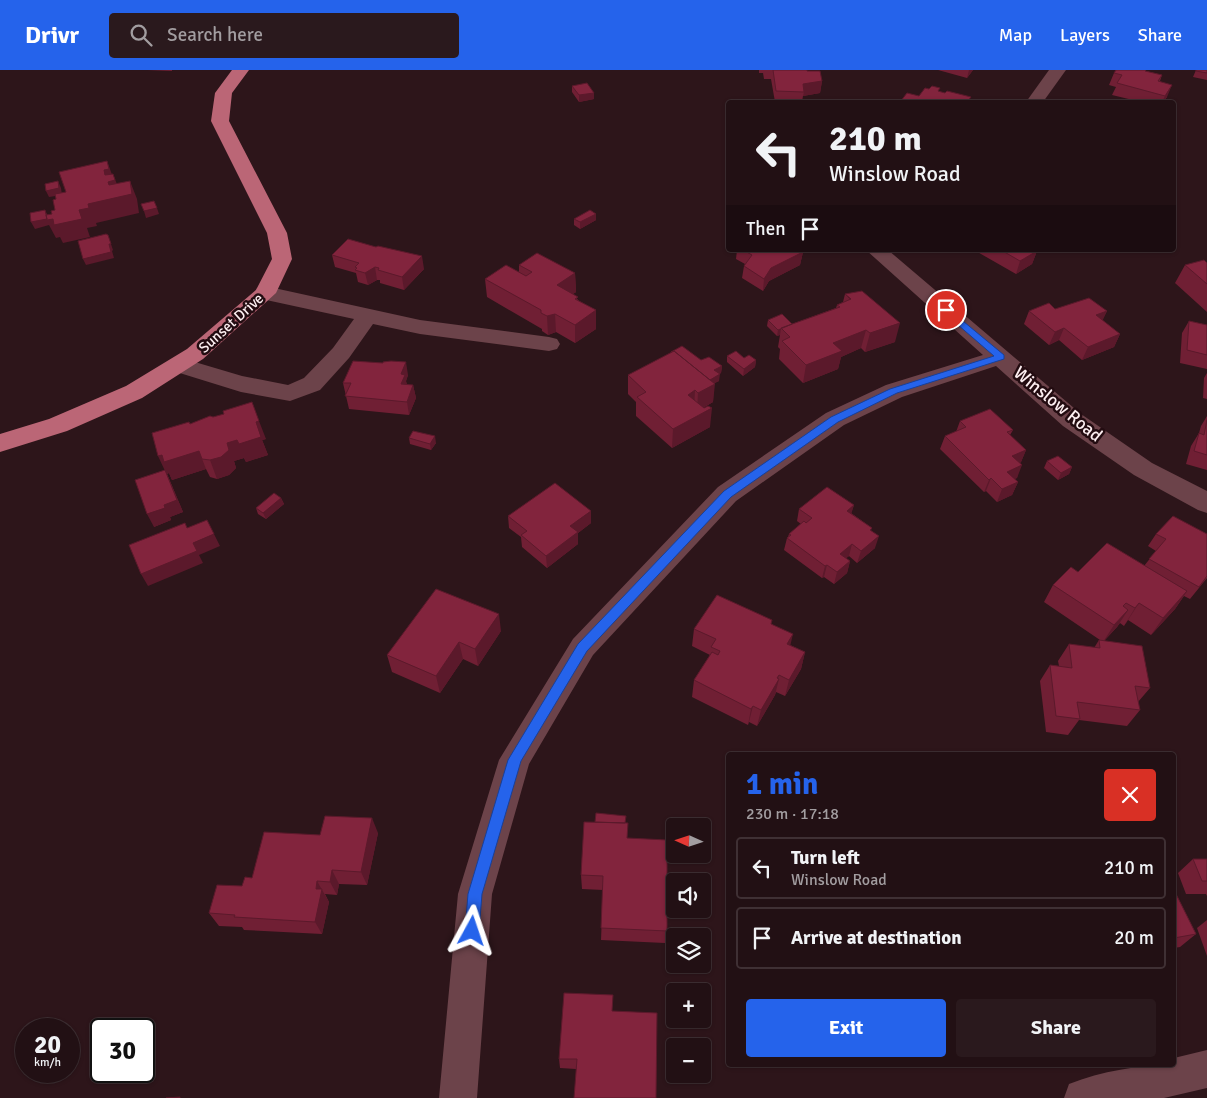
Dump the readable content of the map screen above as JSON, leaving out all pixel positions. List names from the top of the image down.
{
  "streets": {
    "main road": ["Sunset Drive"],
    "street": ["Winslow Road"]
  },
  "north": "left",
  "page": {
    "header": "Drivr",
    "search": "Search here",
    "nav": ["Map", "Layers", "Share"],
    "turn": ["210 m", "Winslow Road"],
    "then": "Then",
    "heading": ["1 min", "230 m · 17:18"],
    "map_buttons": ["+", "−"],
    "list": [
      {
        "name": "Turn left",
        "note": "Winslow Road",
        "value": "210 m"
      },
      {
        "name": "Arrive at destination",
        "value": "20 m"
      }
    ],
    "buttons": ["Exit", "Share"],
    "speed": "20 km/h",
    "limit": "30"
  }
}
